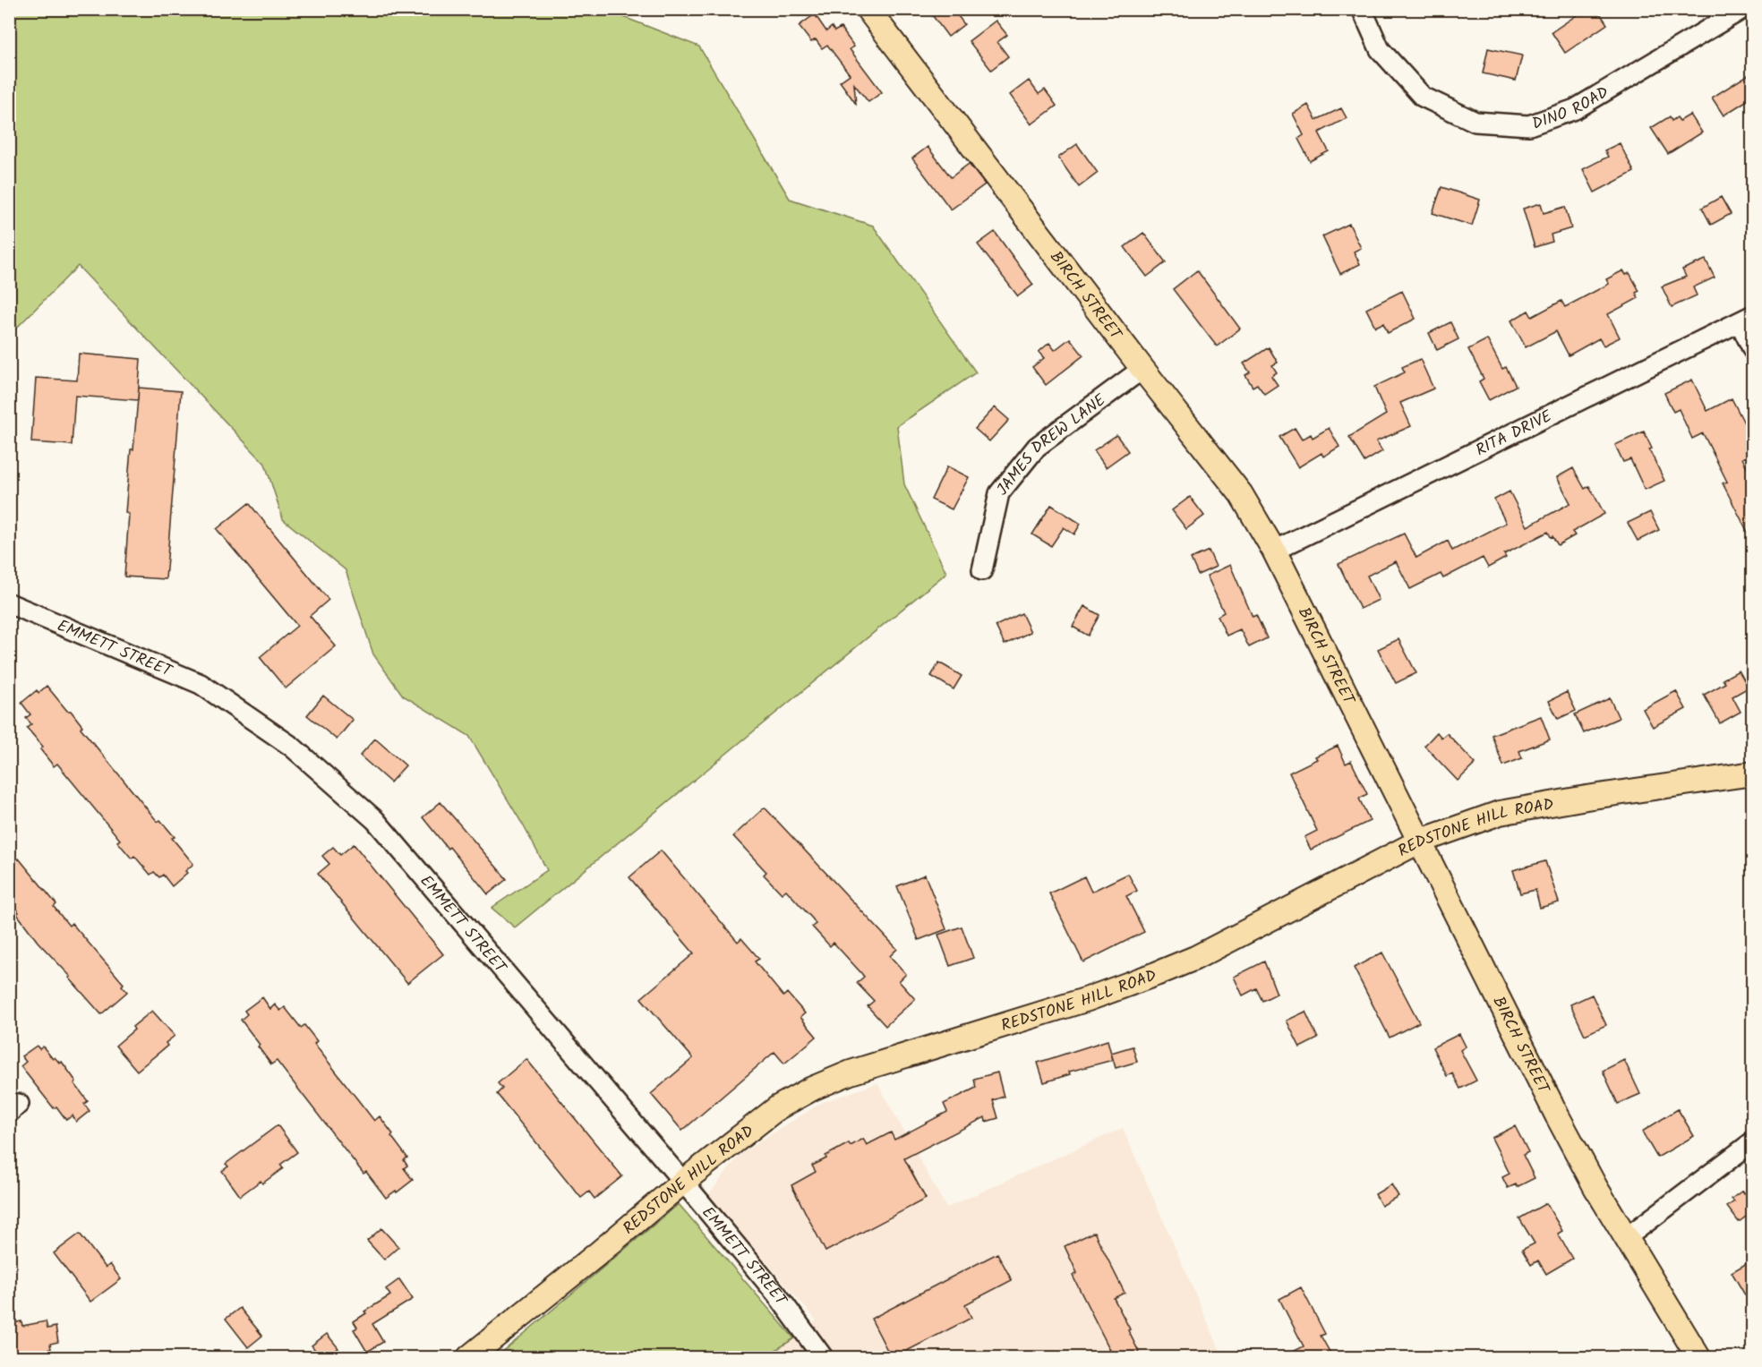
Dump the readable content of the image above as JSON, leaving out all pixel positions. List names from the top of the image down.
{
  "streets": {
    "main road": ["BIRCH STREET", "REDSTONE HILL ROAD"],
    "street": [
      "DINO ROAD",
      "RITA DRIVE",
      "JAMES DREW LANE",
      "EMMETT STREET"
    ]
  },
  "crossings": [
    ["BIRCH STREET", "RITA DRIVE"],
    ["BIRCH STREET", "JAMES DREW LANE"],
    ["BIRCH STREET", "REDSTONE HILL ROAD"],
    ["EMMETT STREET", "REDSTONE HILL ROAD"]
  ]
}
